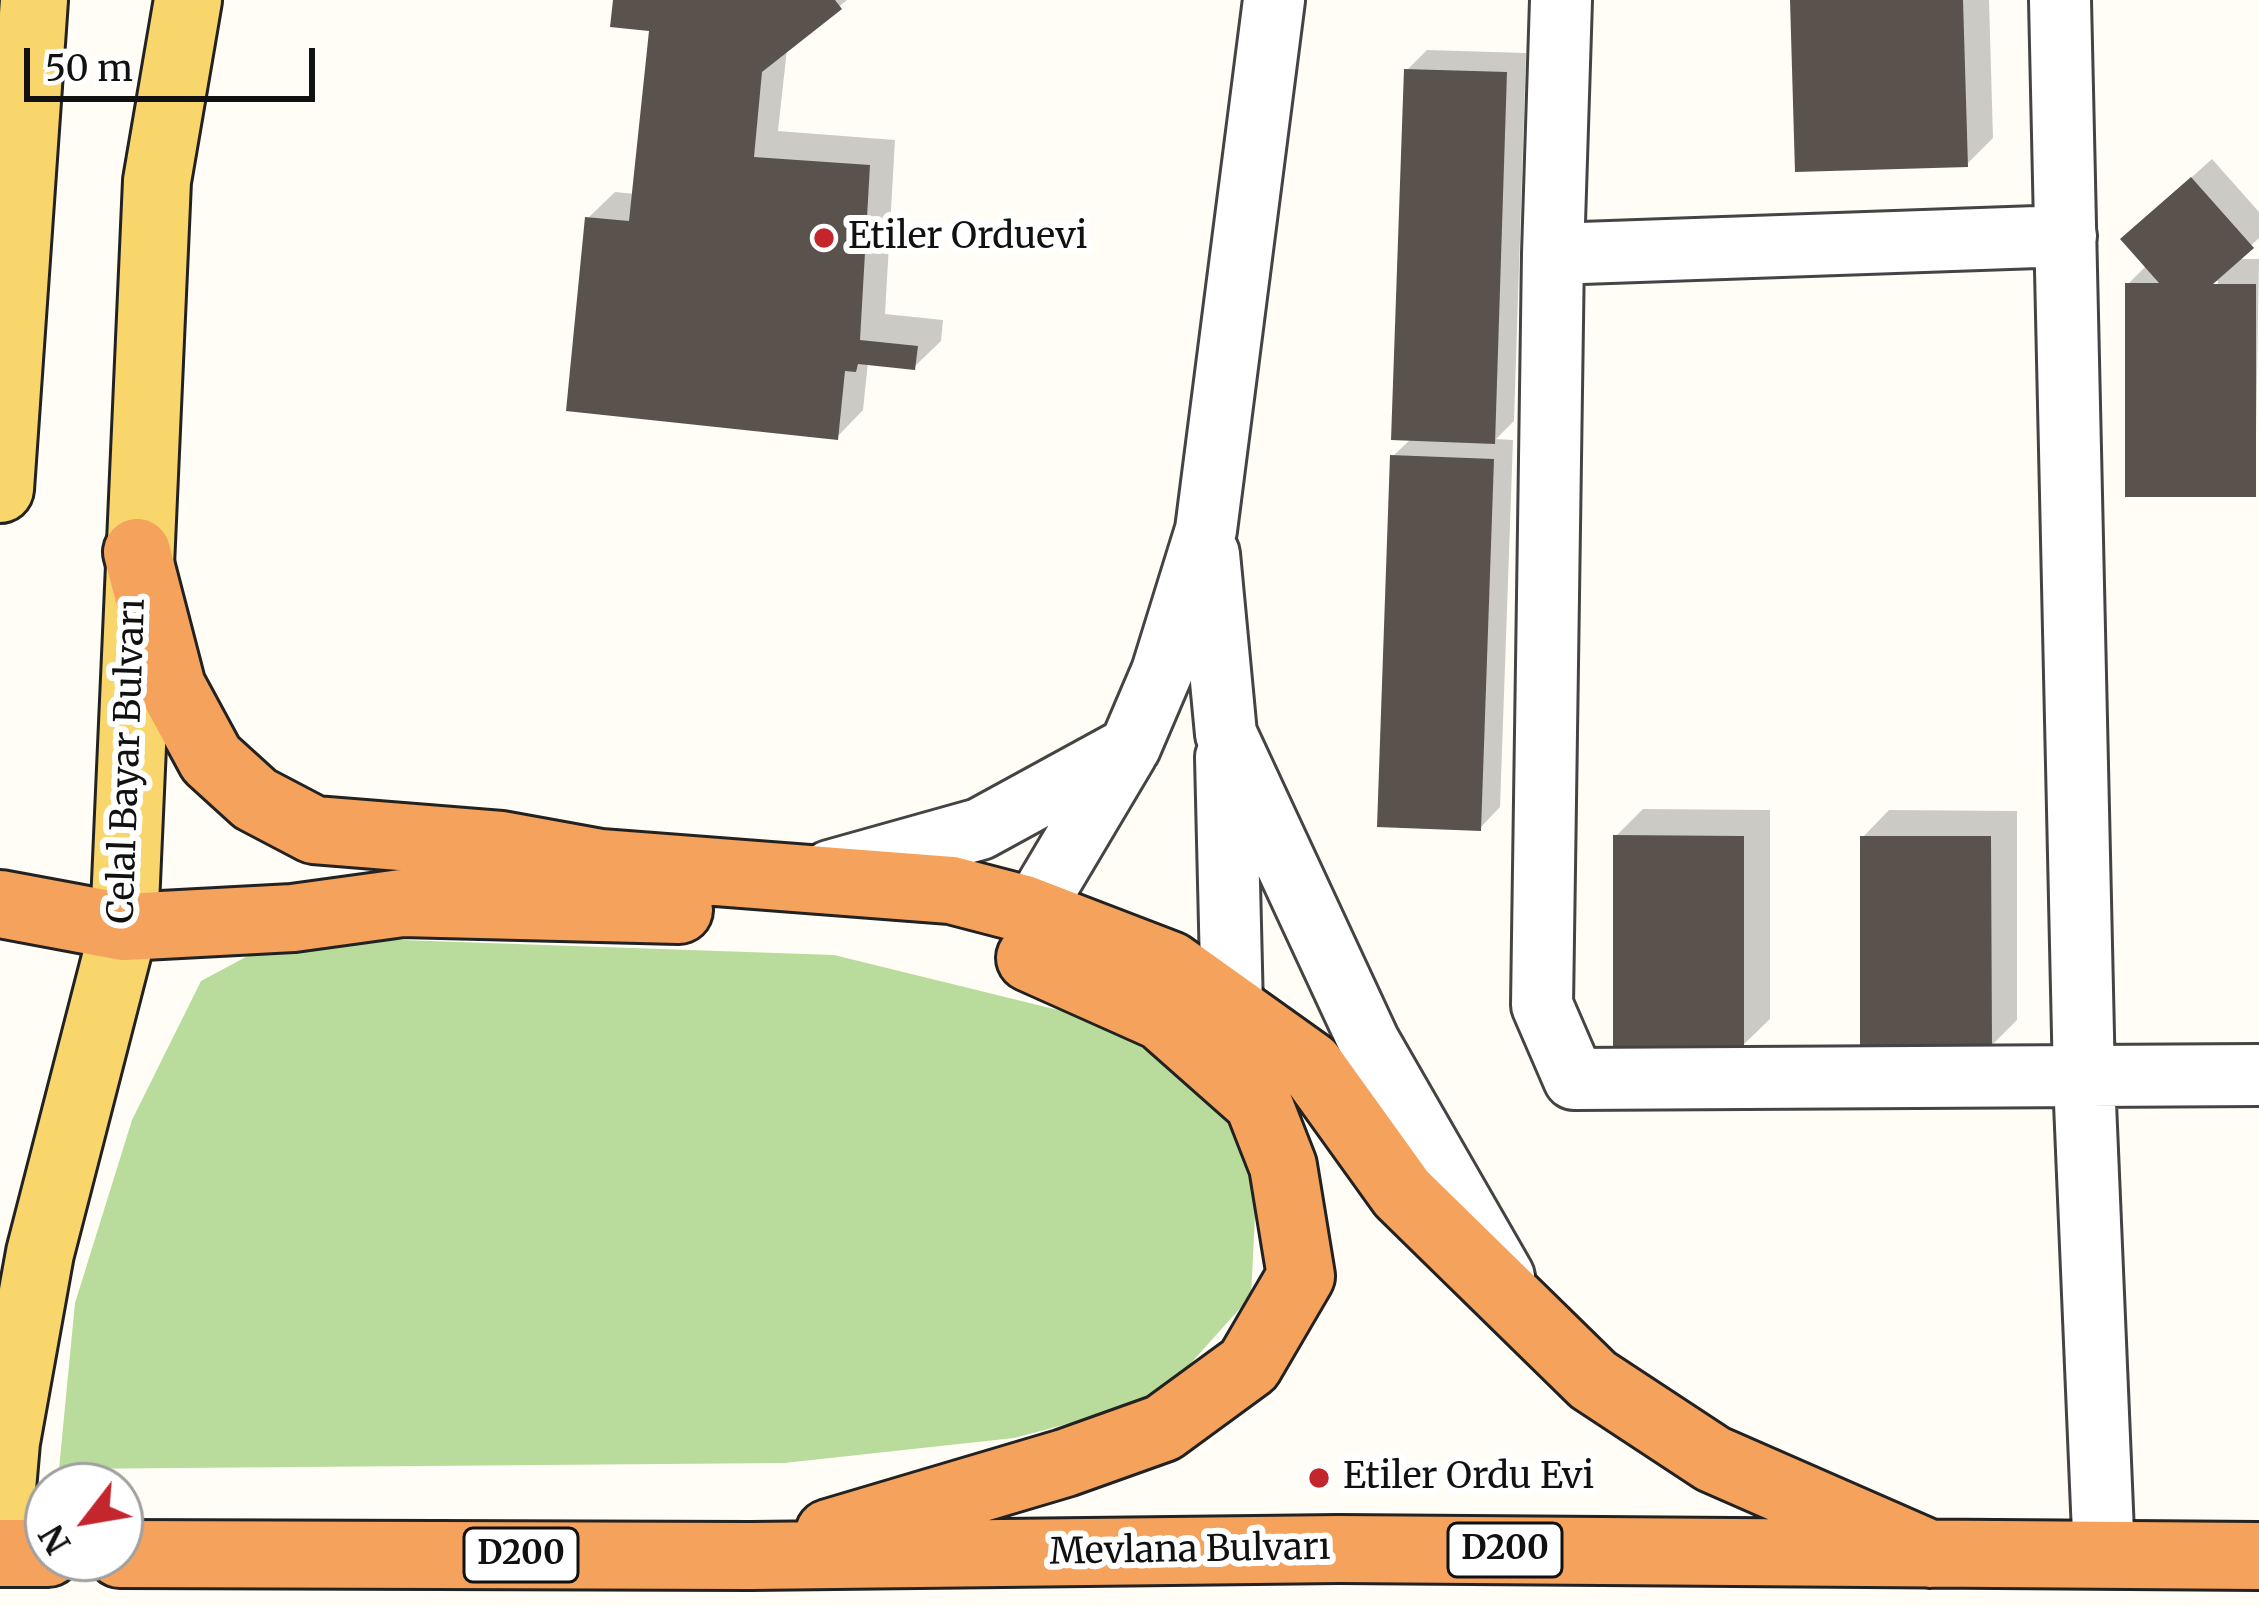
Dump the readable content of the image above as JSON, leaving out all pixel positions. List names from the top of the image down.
{
  "streets": {
    "highway": ["D200", "Mevlana Bulvarı"],
    "main road": ["Celal Bayar Bulvarı"]
  },
  "places": ["Etiler Orduevi", "Etiler Ordu Evi"],
  "scale_bar": "50 m",
  "north": "bottom left"
}
